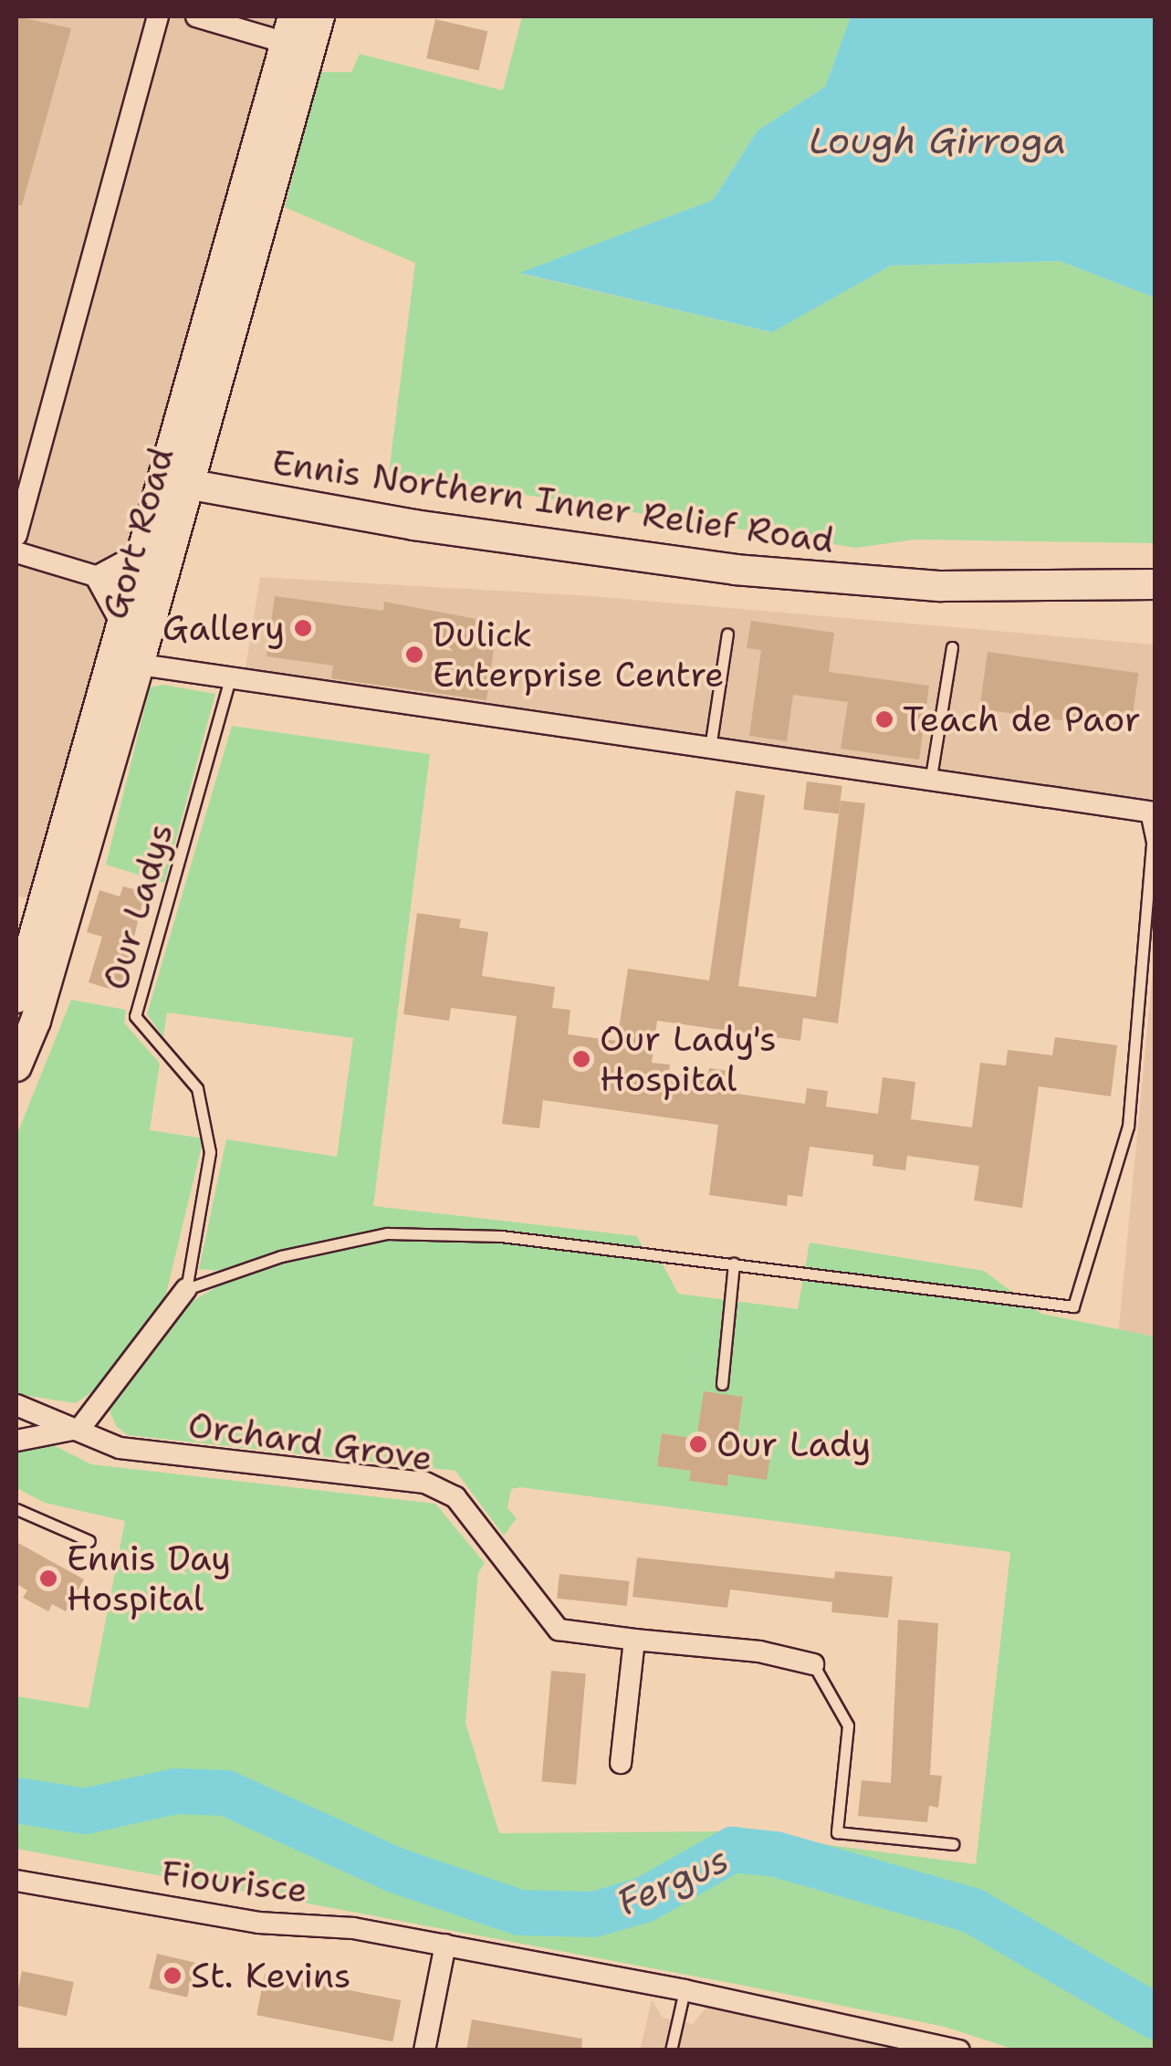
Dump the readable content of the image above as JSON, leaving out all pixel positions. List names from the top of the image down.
{
  "streets": {
    "main road": ["Ennis Northern Inner Relief Road", "Gort Road"],
    "street": ["Orchard Grove", "Fiourisce"],
    "lane": ["Our Ladys"]
  },
  "crossings": [
    ["Ennis Northern Inner Relief Road", "Gort Road"]
  ],
  "water": ["Lough Girroga", "Fergus"],
  "places": [
    "Gallery",
    "Dulick Enterprise Centre",
    "Teach de Paor",
    "Our Lady's Hospital",
    "Our Lady",
    "Ennis Day Hospital",
    "St. Kevins"
  ]
}
